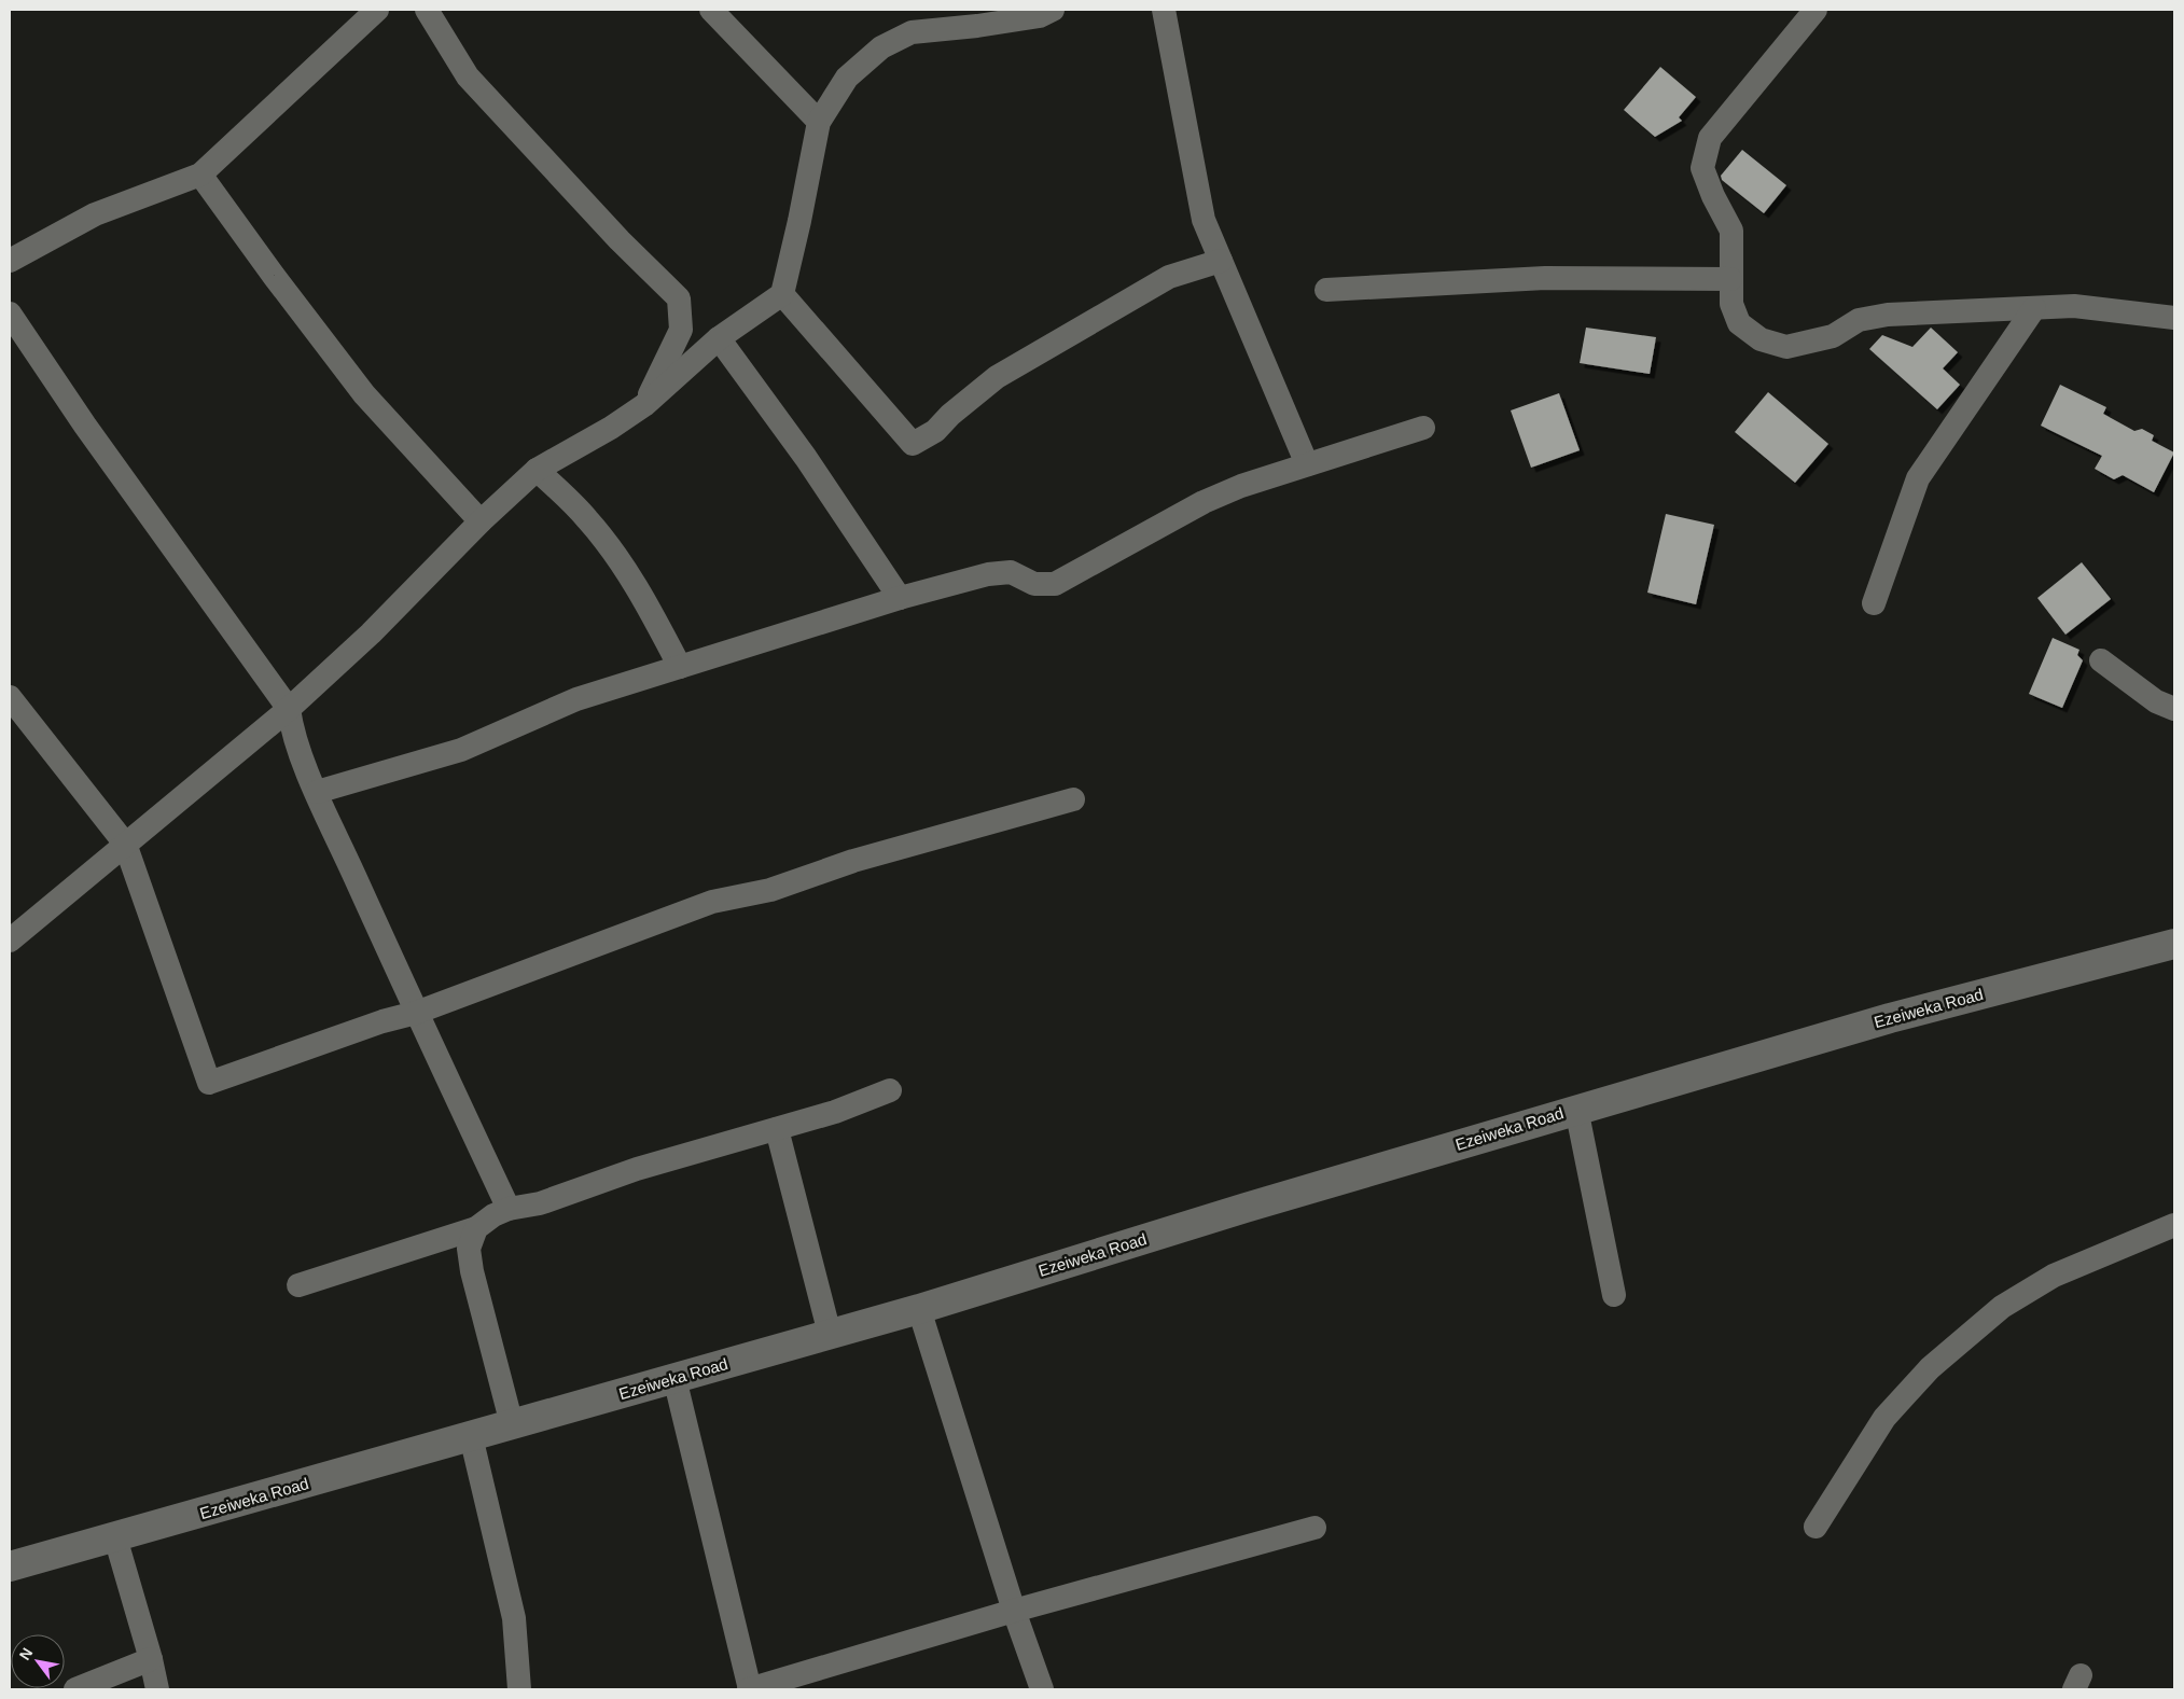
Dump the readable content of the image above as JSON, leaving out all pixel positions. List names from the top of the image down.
{
  "streets": {
    "main road": ["Ezeiweka Road"]
  },
  "north": "top left"
}
